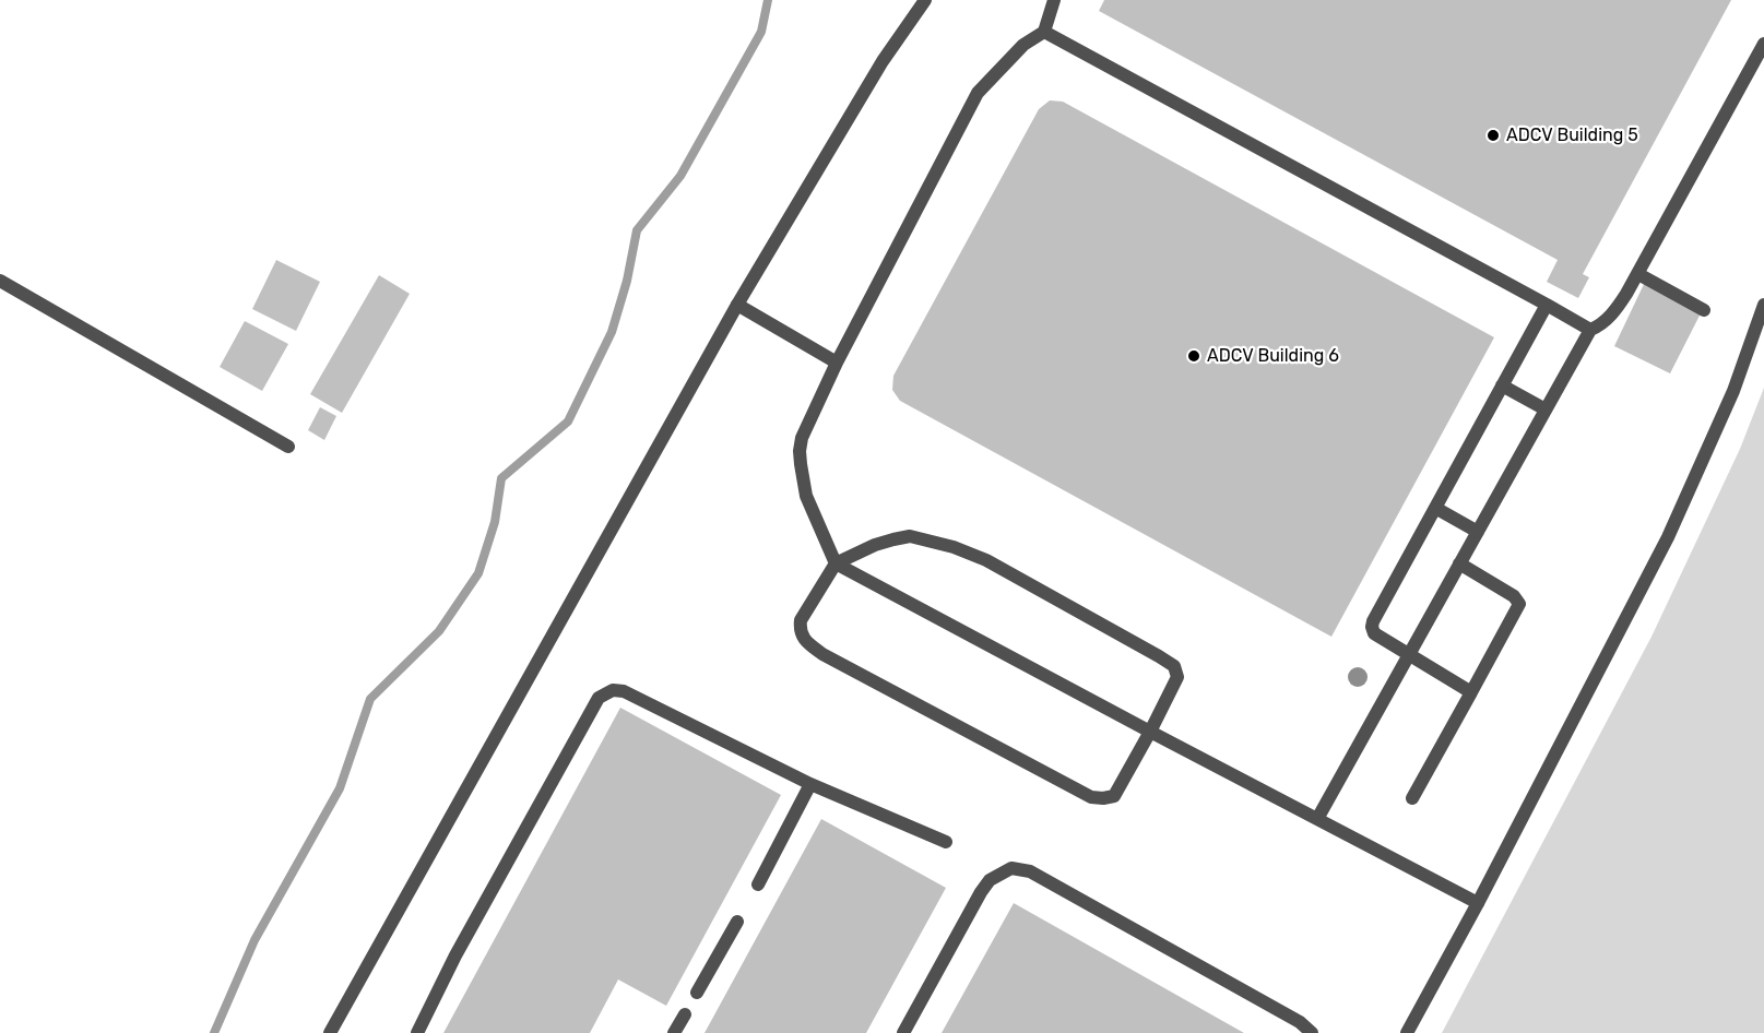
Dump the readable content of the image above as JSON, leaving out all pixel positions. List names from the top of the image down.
{
  "places": ["ADCV Building 5", "ADCV Building 6"]
}
